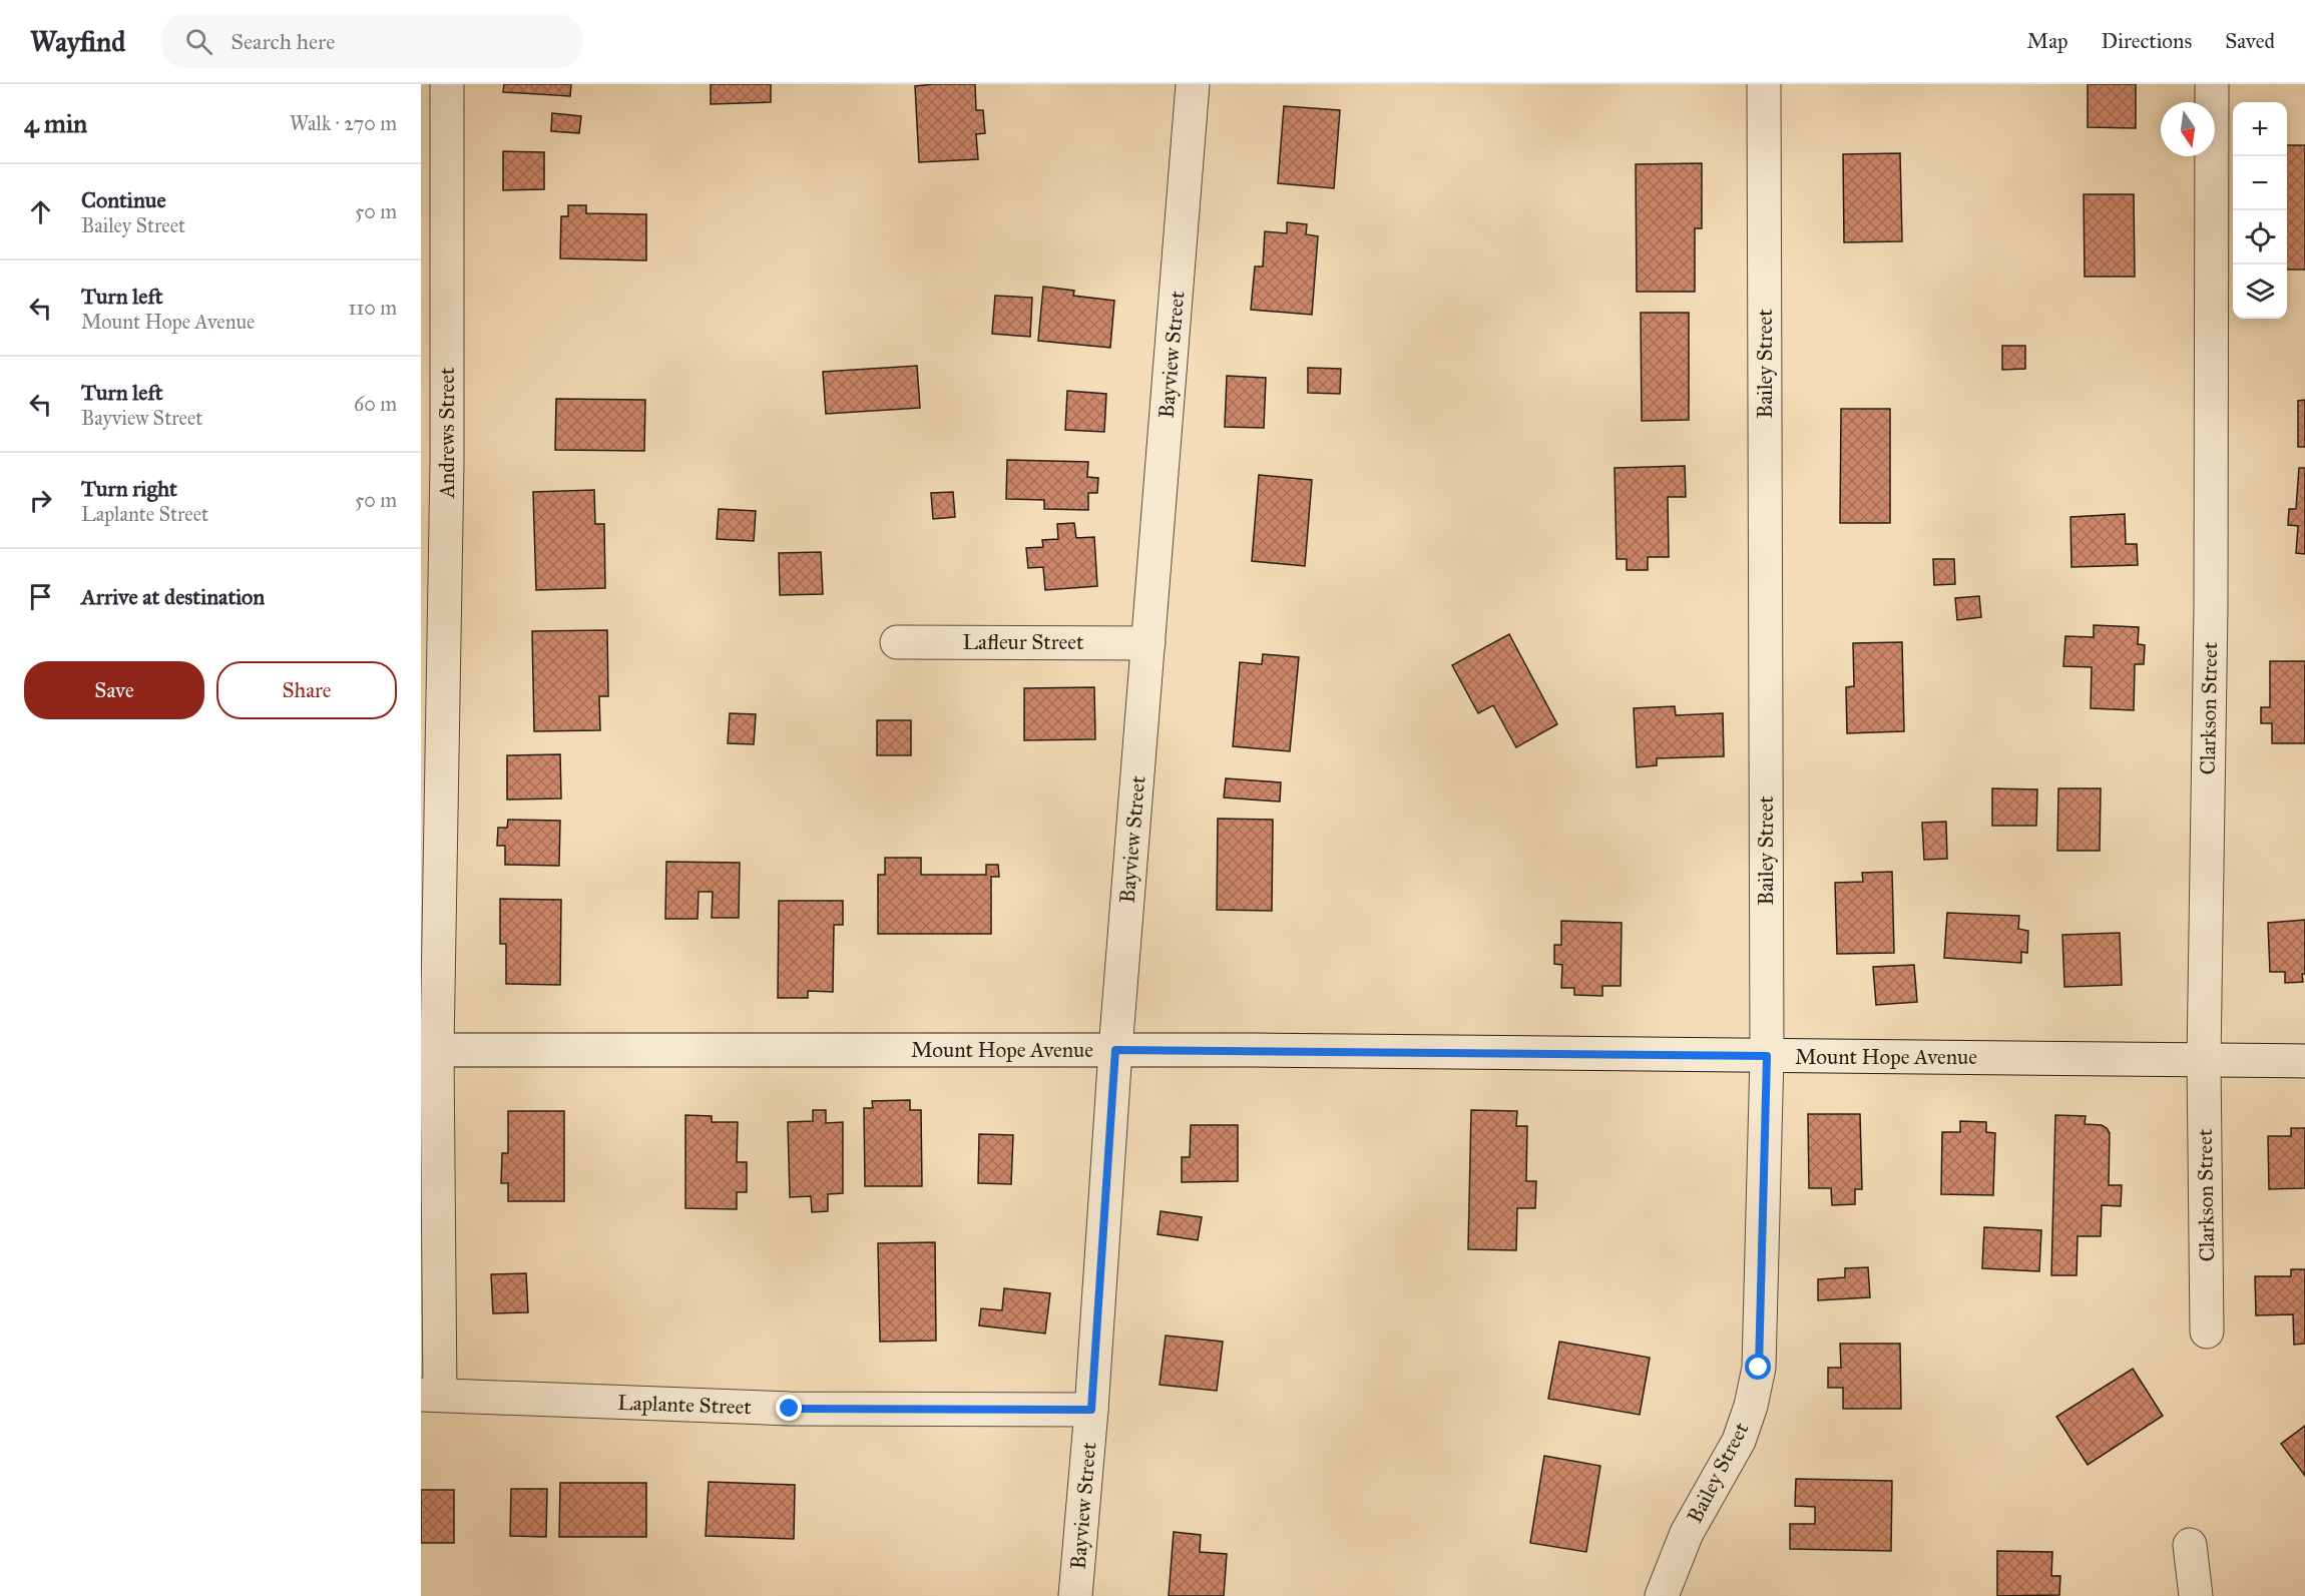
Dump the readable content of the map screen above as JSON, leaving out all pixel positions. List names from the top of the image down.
{
  "streets": {
    "street": [
      "Bayview Street",
      "Bailey Street",
      "Andrews Street",
      "Lafleur Street",
      "Clarkson Street",
      "Mount Hope Avenue",
      "Laplante Street"
    ]
  },
  "crossings": [
    ["Bayview Street", "Lafleur Street"],
    ["Bayview Street", "Mount Hope Avenue"],
    ["Bayview Street", "Laplante Street"],
    ["Bailey Street", "Mount Hope Avenue"],
    ["Andrews Street", "Mount Hope Avenue"],
    ["Andrews Street", "Laplante Street"],
    ["Clarkson Street", "Mount Hope Avenue"]
  ],
  "north": "bottom",
  "page": {
    "header": "Wayfind",
    "search": "Search here",
    "nav": ["Map", "Directions", "Saved"],
    "heading": ["4 min", "Walk · 270 m"],
    "map_buttons": ["+", "−"],
    "list": [
      ["Continue", "Bailey Street", "50 m"],
      ["Turn left", "Mount Hope Avenue", "110 m"],
      ["Turn left", "Bayview Street", "60 m"],
      ["Turn right", "Laplante Street", "50 m"],
      "Arrive at destination"
    ],
    "buttons": ["Save", "Share"]
  }
}
